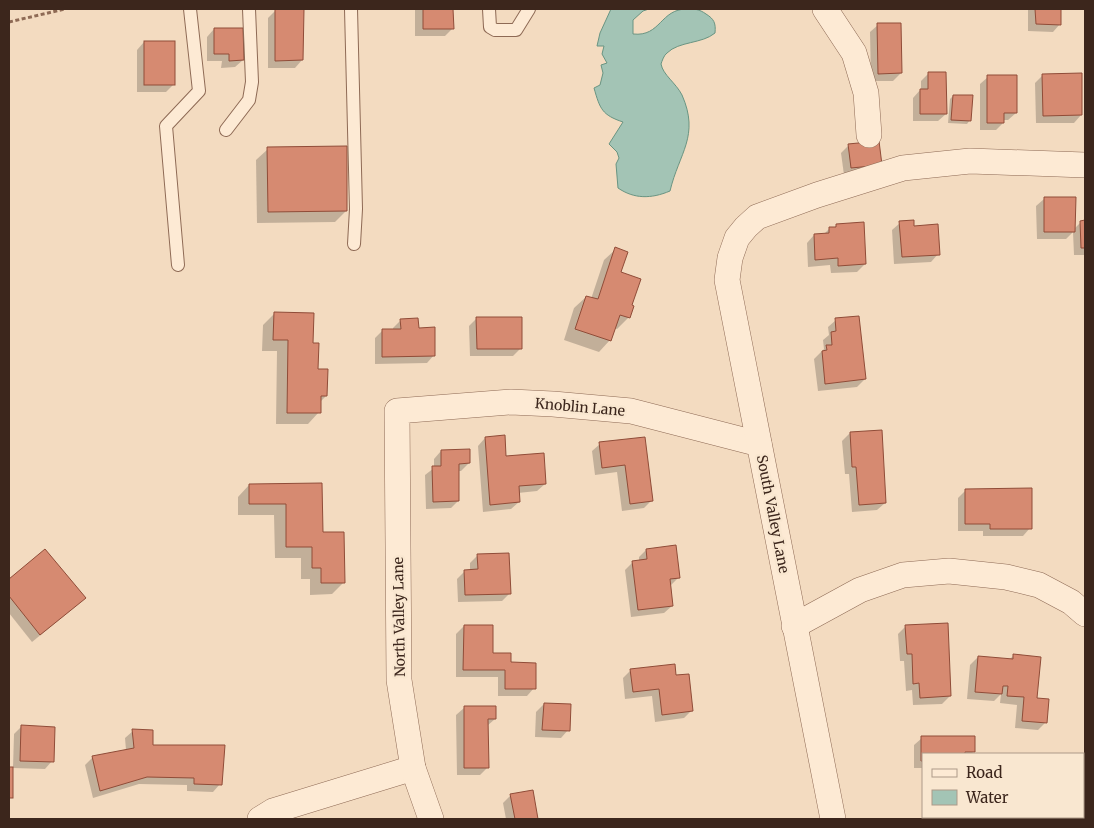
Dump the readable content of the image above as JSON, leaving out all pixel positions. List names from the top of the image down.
{
  "streets": {
    "street": ["Knoblin Lane", "South Valley Lane", "North Valley Lane"]
  },
  "crossings": [
    ["Knoblin Lane", "South Valley Lane"],
    ["Knoblin Lane", "North Valley Lane"]
  ],
  "legend": ["Road", "Water"]
}
